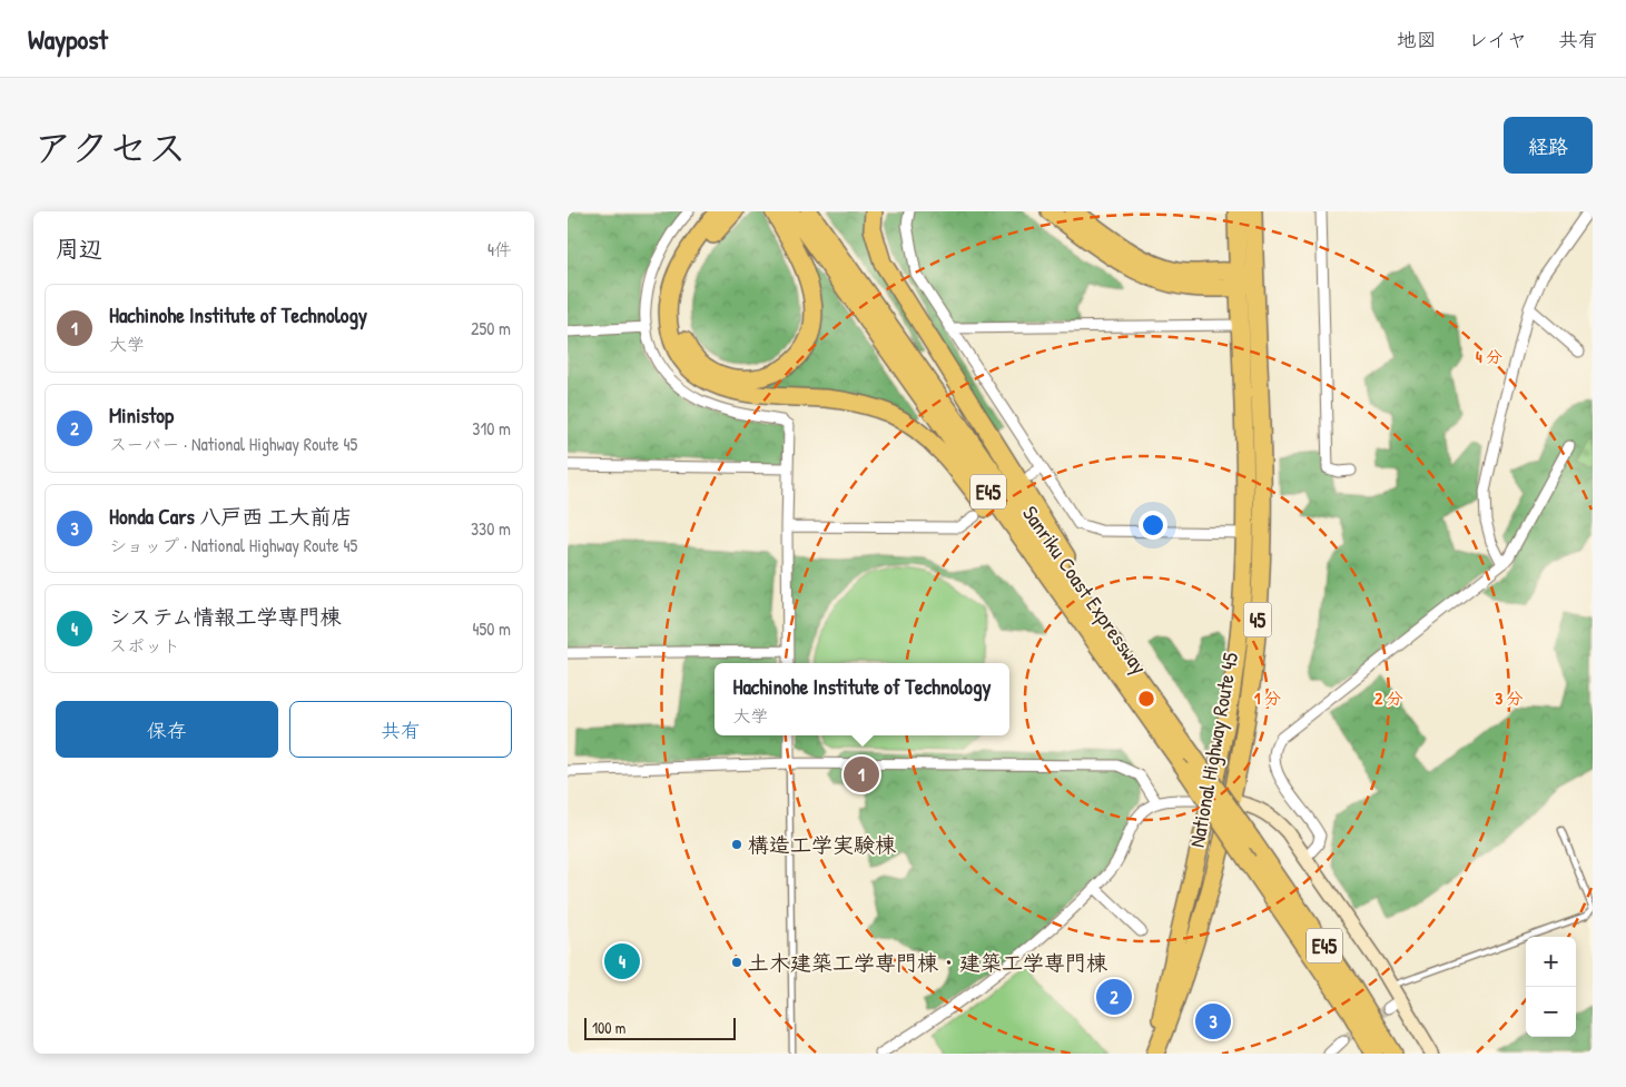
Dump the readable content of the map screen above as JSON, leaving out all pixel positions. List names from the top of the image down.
{
  "streets": {
    "highway": [
      "E45",
      "Sanriku Coast Expressway",
      "45",
      "National Highway Route 45"
    ]
  },
  "crossings": [
    ["45", "National Highway Route 45"]
  ],
  "places": ["構造工学実験棟", "土木建築工学専門棟・建築工学専門棟"],
  "scale_bar": "100 m",
  "page": {
    "header": "Waypost",
    "nav": ["地図", "レイヤ", "共有"],
    "title": "アクセス",
    "buttons": [
      "経路",
      ["保存", "共有"]
    ],
    "heading": ["周辺", "4件"],
    "list": [
      {
        "mark": "1",
        "name": "Hachinohe Institute of Technology",
        "note": "大学",
        "value": "250 m"
      },
      {
        "mark": "2",
        "name": "Ministop",
        "note": "スーパー · National Highway Route 45",
        "value": "310 m"
      },
      {
        "mark": "3",
        "name": "Honda Cars 八戸西 工大前店",
        "note": "ショップ · National Highway Route 45",
        "value": "330 m"
      },
      {
        "mark": "4",
        "name": "システム情報工学専門棟",
        "note": "スポット",
        "value": "450 m"
      }
    ],
    "popup": ["Hachinohe Institute of Technology", "大学"],
    "pins": [
      "1",
      "4",
      "2",
      "3"
    ],
    "map_buttons": ["+", "−"],
    "scale": "100 m"
  },
  "rings": [
    "4 分",
    "1 分",
    "2 分",
    "3 分"
  ]
}
